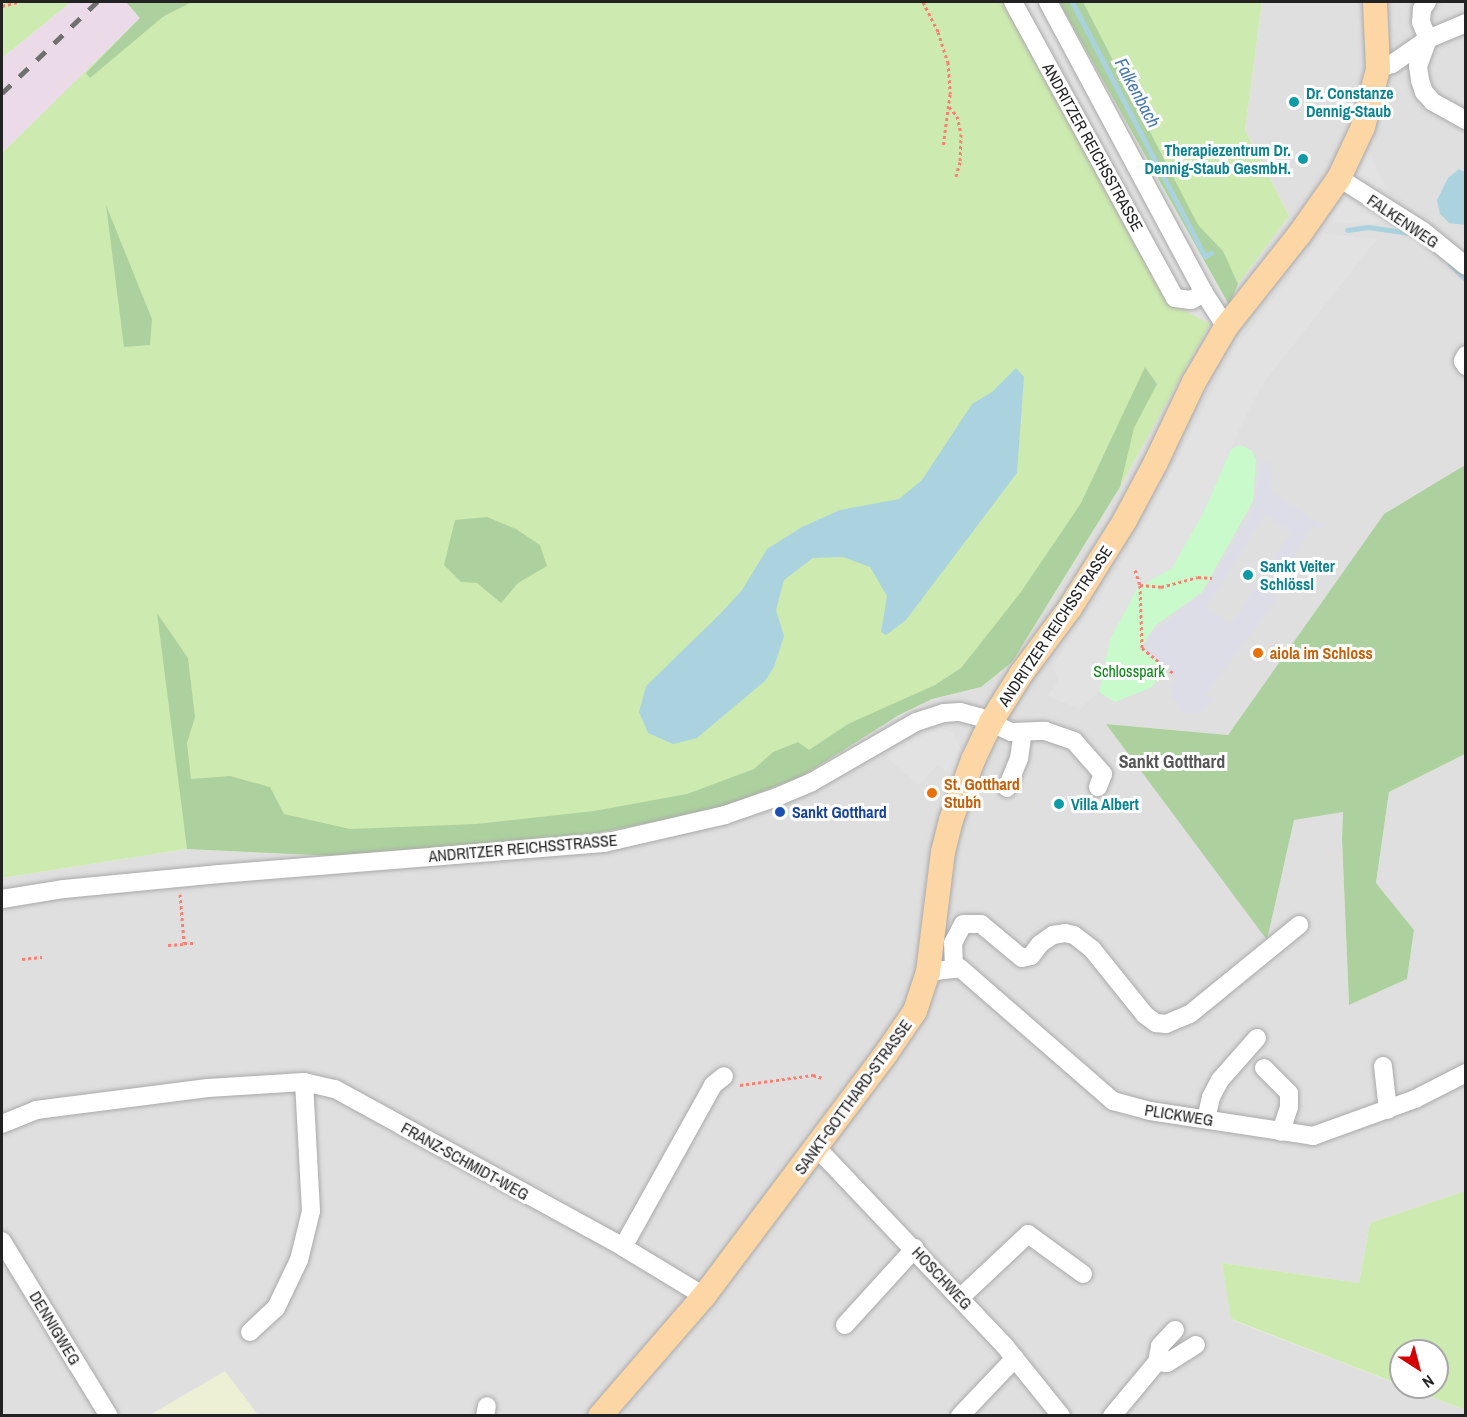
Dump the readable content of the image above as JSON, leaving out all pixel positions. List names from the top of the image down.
{
  "streets": {
    "main road": ["ANDRITZER REICHSSTRASSE", "SANKT-GOTTHARD-STRASSE"],
    "street": [
      "FALKENWEG",
      "PLICKWEG",
      "FRANZ-SCHMIDT-WEG",
      "HOSCHWEG",
      "DENNIGWEG"
    ]
  },
  "crossings": [
    ["ANDRITZER REICHSSTRASSE", "FALKENWEG"],
    ["ANDRITZER REICHSSTRASSE", "SANKT-GOTTHARD-STRASSE"],
    ["SANKT-GOTTHARD-STRASSE", "FRANZ-SCHMIDT-WEG"],
    ["SANKT-GOTTHARD-STRASSE", "HOSCHWEG"]
  ],
  "districts": ["Sankt Gotthard"],
  "water": ["Falkenbach"],
  "parks": ["Schlosspark"],
  "places": [
    "Dr. Constanze Dennig-Staub",
    "Therapiezentrum Dr. Dennig-Staub GesmbH.",
    "Sankt Veiter Schlössl",
    "aiola im Schloss",
    "St. Gotthard Stub´n",
    "Villa Albert",
    "Sankt Gotthard"
  ],
  "north": "bottom right"
}
